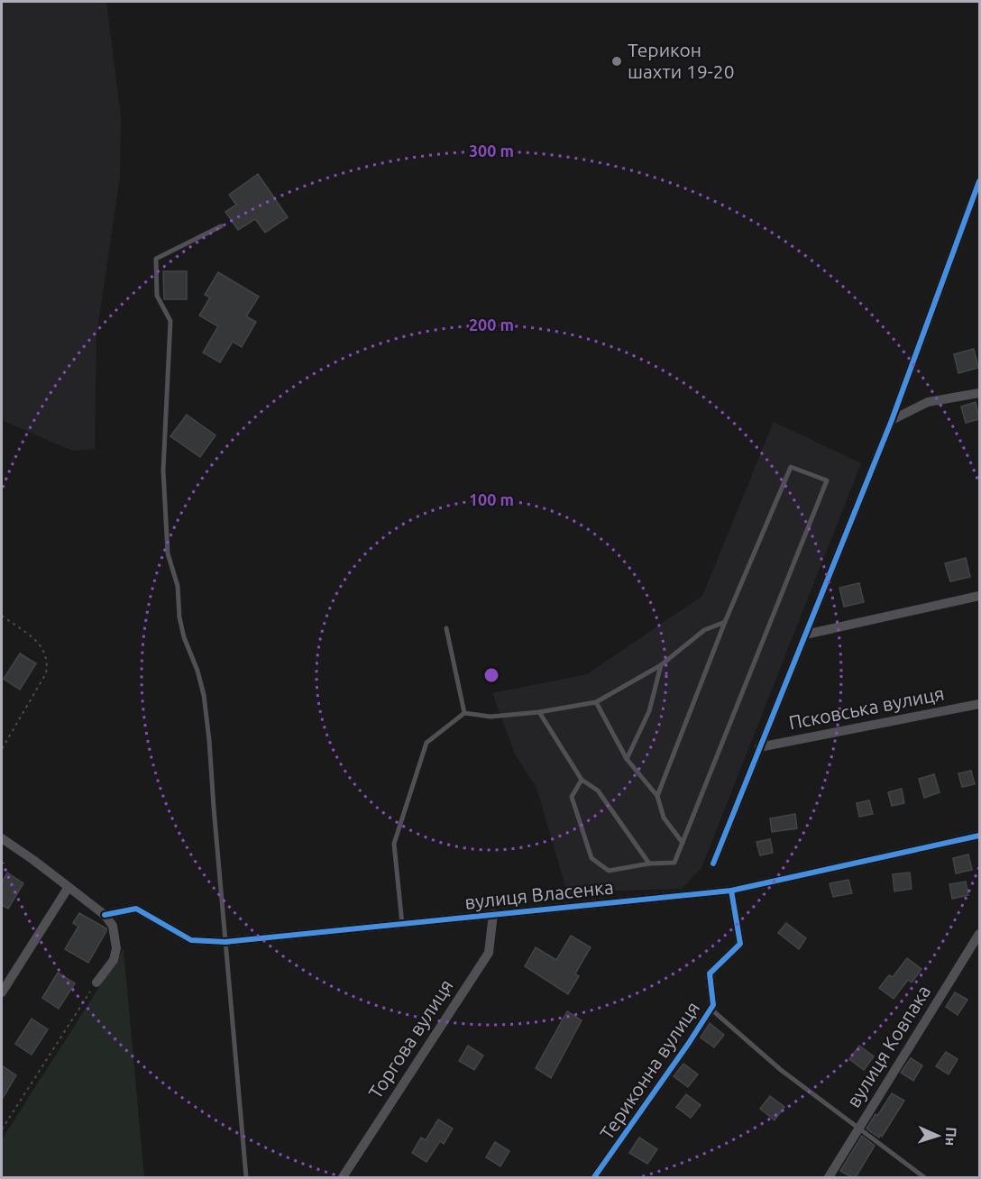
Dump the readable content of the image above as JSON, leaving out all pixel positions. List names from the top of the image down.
{
  "streets": {
    "street": [
      "Псковська вулиця",
      "вулиця Власенка",
      "Торгова вулиця",
      "вулиця Ковпака",
      "Териконна вулиця"
    ]
  },
  "crossings": [
    ["вулиця Власенка", "Торгова вулиця"],
    ["вулиця Власенка", "Териконна вулиця"]
  ],
  "places": ["Терикон шахти 19-20"],
  "north": "right",
  "rings": ["300 m", "200 m", "100 m"]
}
